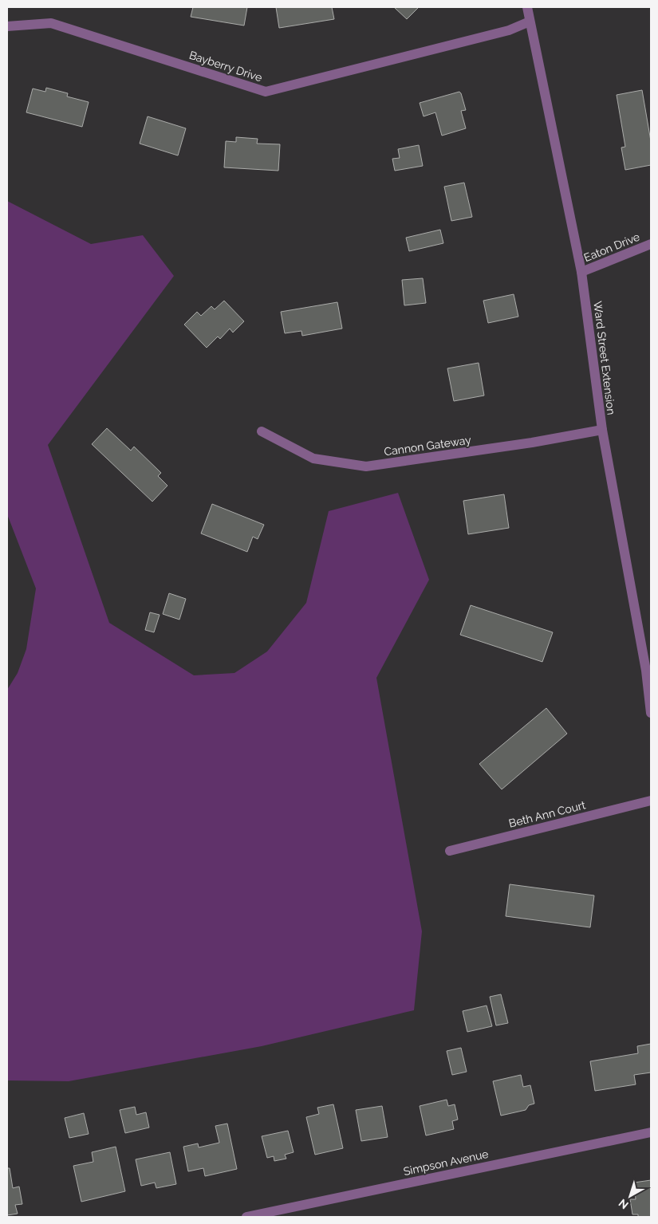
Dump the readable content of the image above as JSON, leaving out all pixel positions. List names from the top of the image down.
{
  "streets": {
    "street": [
      "Bayberry Drive",
      "Eaton Drive",
      "Ward Street Extension",
      "Cannon Gateway",
      "Beth Ann Court",
      "Simpson Avenue"
    ]
  },
  "crossings": [
    ["Bayberry Drive", "Ward Street Extension"],
    ["Eaton Drive", "Ward Street Extension"],
    ["Ward Street Extension", "Cannon Gateway"]
  ],
  "north": "bottom left"
}
